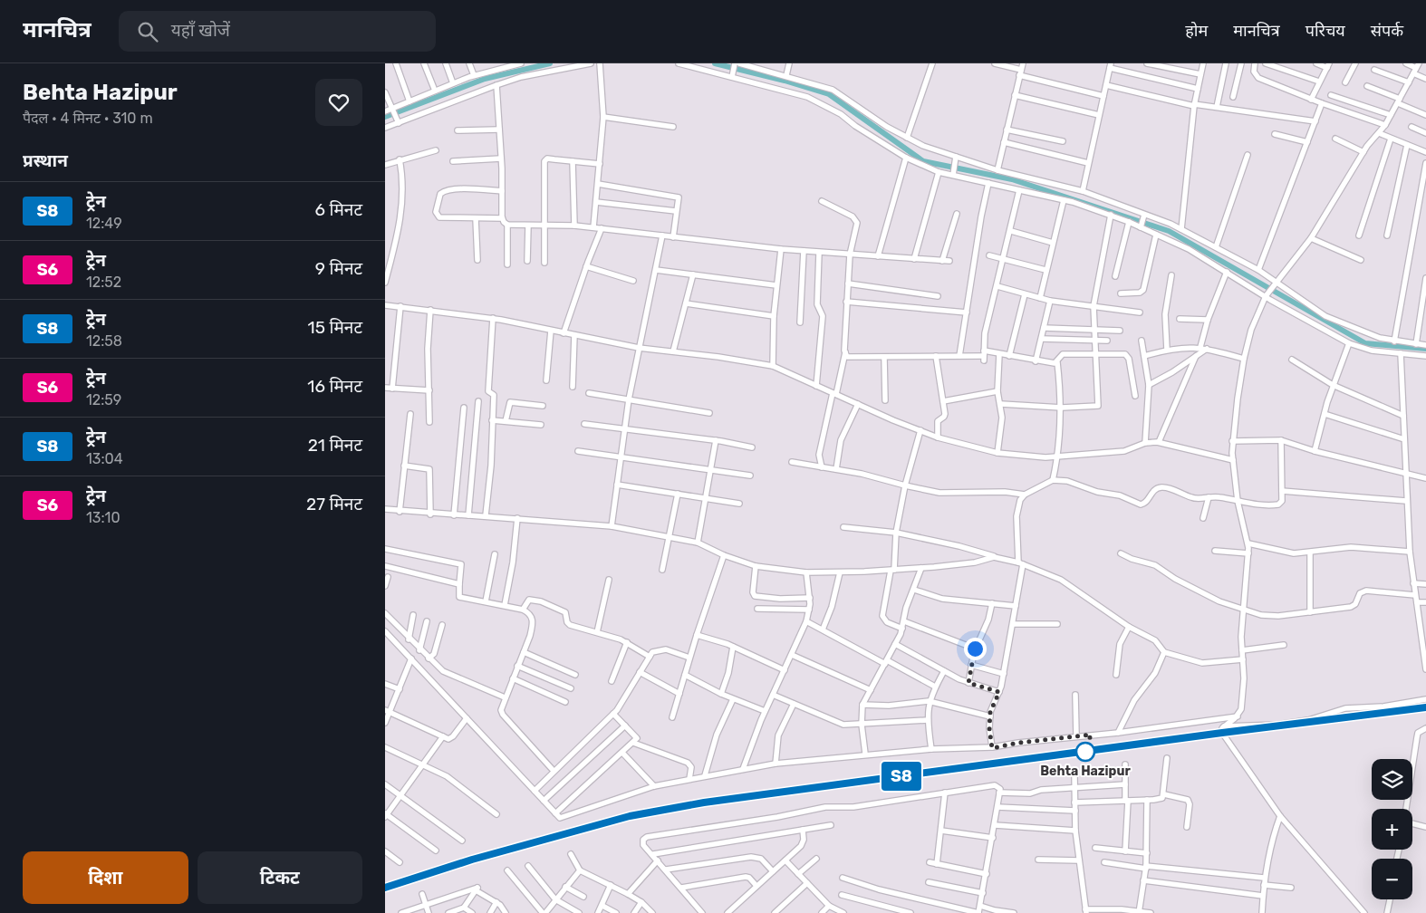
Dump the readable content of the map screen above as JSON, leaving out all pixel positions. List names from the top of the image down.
{
  "places": ["Behta Hazipur"],
  "page": {
    "header": "मानचित्र",
    "search": "यहाँ खोजें",
    "nav": [
      "होम",
      "मानचित्र",
      "परिचय",
      "संपर्क"
    ],
    "heading": [
      ["Behta Hazipur", "पैदल · 4 मिनट · 310 m"],
      "प्रस्थान"
    ],
    "on_map": "S8",
    "list": [
      {
        "mark": "S8",
        "name": "ट्रेन",
        "note": "12:49",
        "value": "6 मिनट"
      },
      {
        "mark": "S6",
        "name": "ट्रेन",
        "note": "12:52",
        "value": "9 मिनट"
      },
      {
        "mark": "S8",
        "name": "ट्रेन",
        "note": "12:58",
        "value": "15 मिनट"
      },
      {
        "mark": "S6",
        "name": "ट्रेन",
        "note": "12:59",
        "value": "16 मिनट"
      },
      {
        "mark": "S8",
        "name": "ट्रेन",
        "note": "13:04",
        "value": "21 मिनट"
      },
      {
        "mark": "S6",
        "name": "ट्रेन",
        "note": "13:10",
        "value": "27 मिनट"
      }
    ],
    "map_buttons": ["+", "−"],
    "buttons": ["दिशा", "टिकट"]
  }
}
